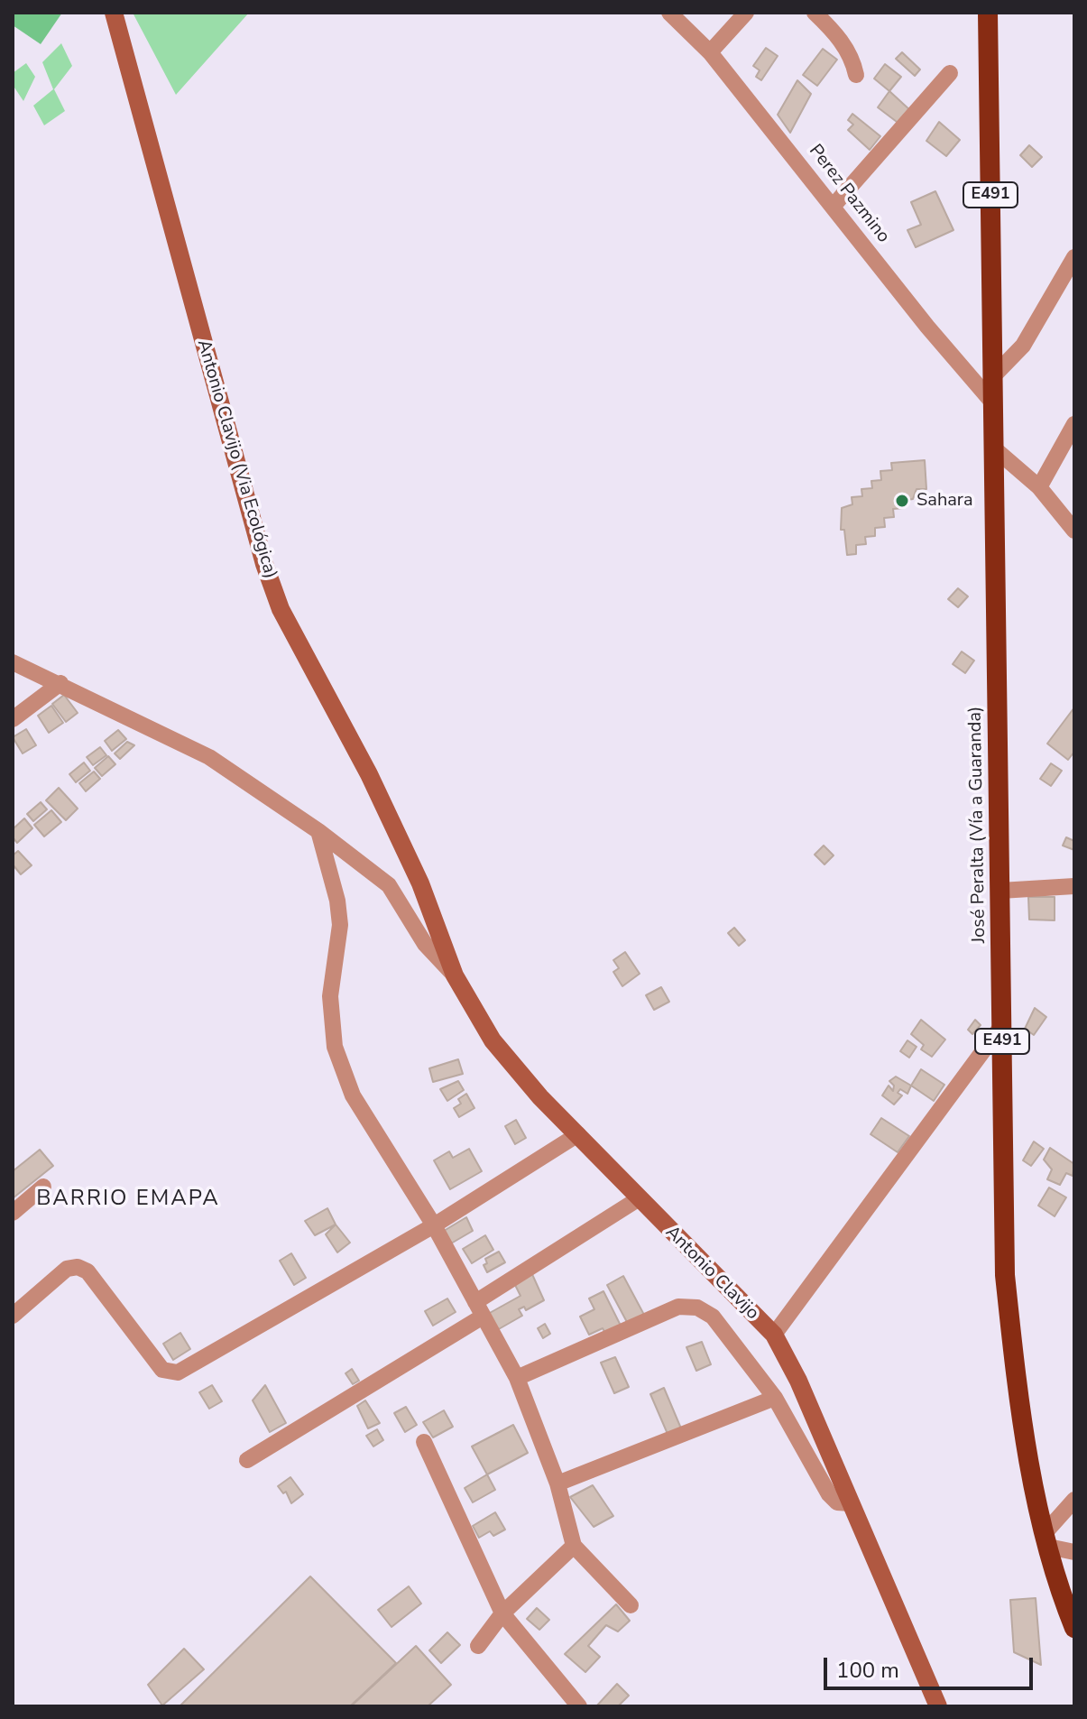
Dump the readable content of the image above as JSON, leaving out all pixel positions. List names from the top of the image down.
{
  "streets": {
    "highway": ["E491", "José Peralta (Vía a Guaranda)"],
    "main road": ["Antonio Clavijo (Via Ecológica)", "Antonio Clavijo"],
    "street": ["Perez Pazmino"]
  },
  "crossings": [
    ["Perez Pazmino", "José Peralta (Vía a Guaranda)"],
    ["Antonio Clavijo (Via Ecológica)", "Antonio Clavijo"]
  ],
  "districts": ["BARRIO EMAPA"],
  "places": ["Sahara"],
  "scale_bar": "100 m"
}
